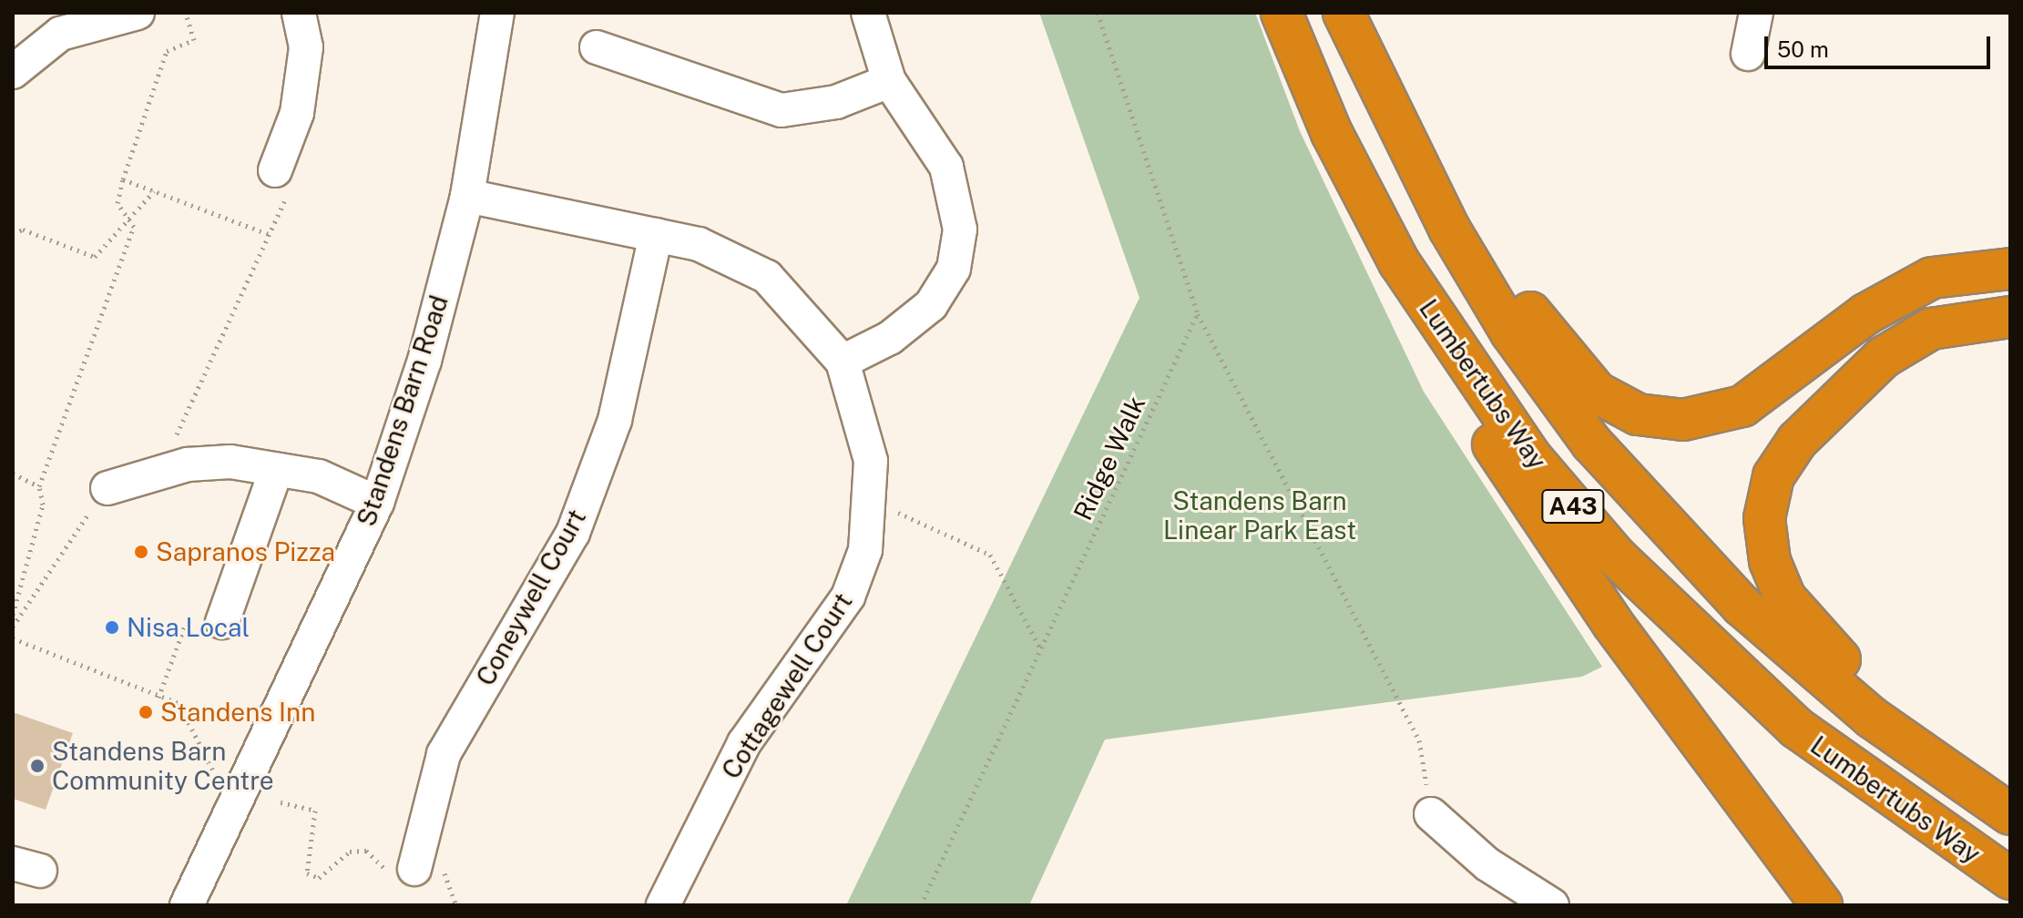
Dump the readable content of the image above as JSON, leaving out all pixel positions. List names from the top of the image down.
{
  "streets": {
    "highway": ["Lumbertubs Way", "A43"],
    "street": ["Standens Barn Road", "Coneywell Court", "Cottagewell Court"],
    "path": ["Ridge Walk"]
  },
  "crossings": [
    ["Standens Barn Road", "Cottagewell Court"],
    ["Coneywell Court", "Cottagewell Court"]
  ],
  "parks": ["Standens Barn Linear Park East"],
  "places": [
    "Sapranos Pizza",
    "Nisa Local",
    "Standens Inn",
    "Standens Barn Community Centre"
  ],
  "scale_bar": "50 m"
}
